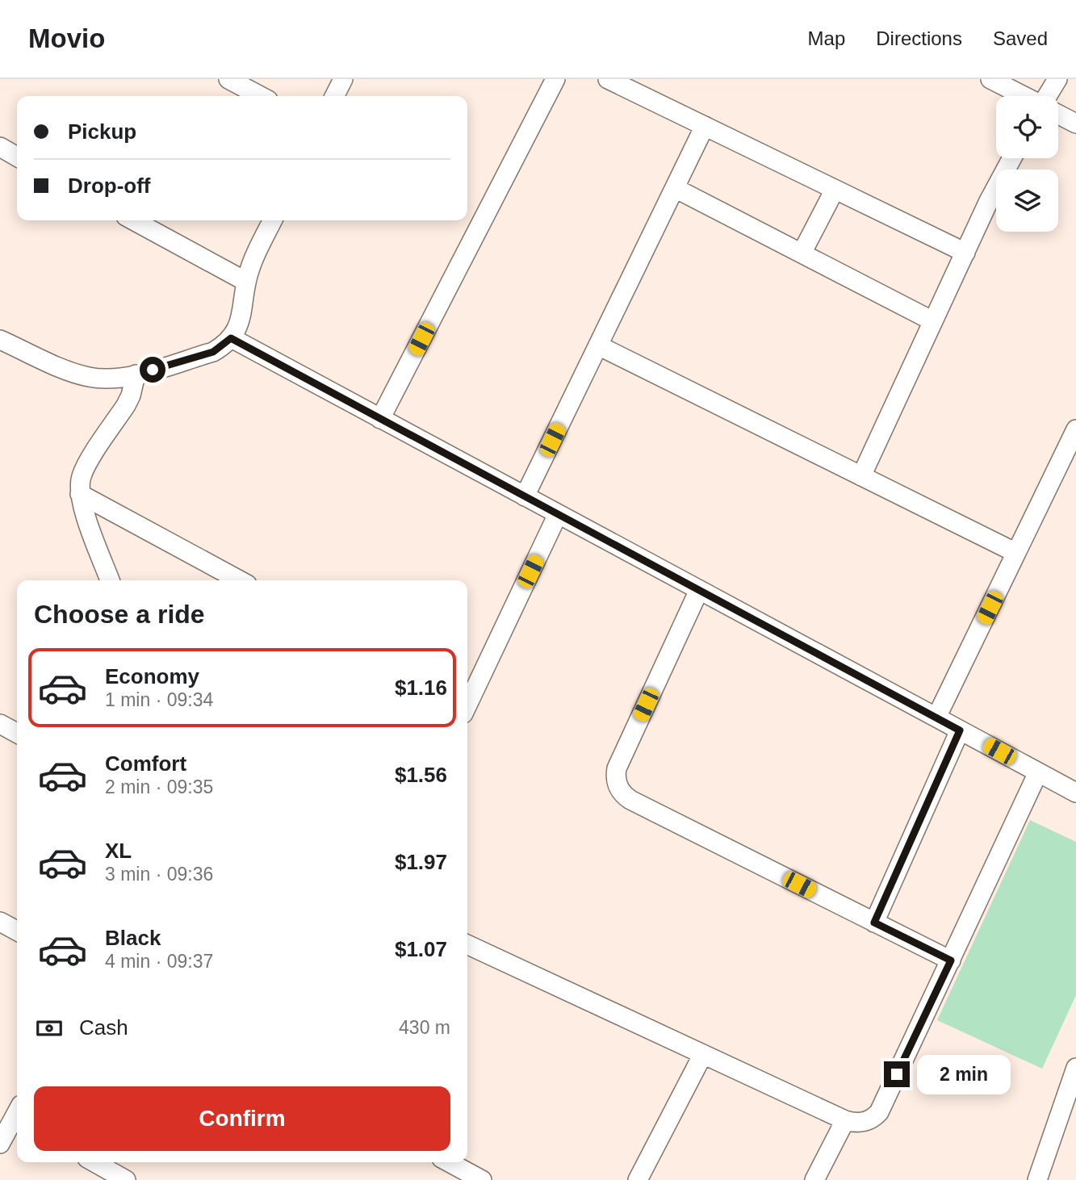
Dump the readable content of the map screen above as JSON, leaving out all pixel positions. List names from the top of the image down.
{
  "page": {
    "header": "Movio",
    "nav": ["Map", "Directions", "Saved"],
    "banner": ["Pickup", "Drop-off"],
    "heading": "Choose a ride",
    "list": [
      {
        "name": "Economy",
        "note": "1 min · 09:34",
        "value": "$1.16"
      },
      {
        "name": "Comfort",
        "note": "2 min · 09:35",
        "value": "$1.56"
      },
      {
        "name": "XL",
        "note": "3 min · 09:36",
        "value": "$1.97"
      },
      {
        "name": "Black",
        "note": "4 min · 09:37",
        "value": "$1.07"
      }
    ],
    "pay": ["Cash", "430 m"],
    "bubble": "2 min",
    "buttons": "Confirm"
  }
}
